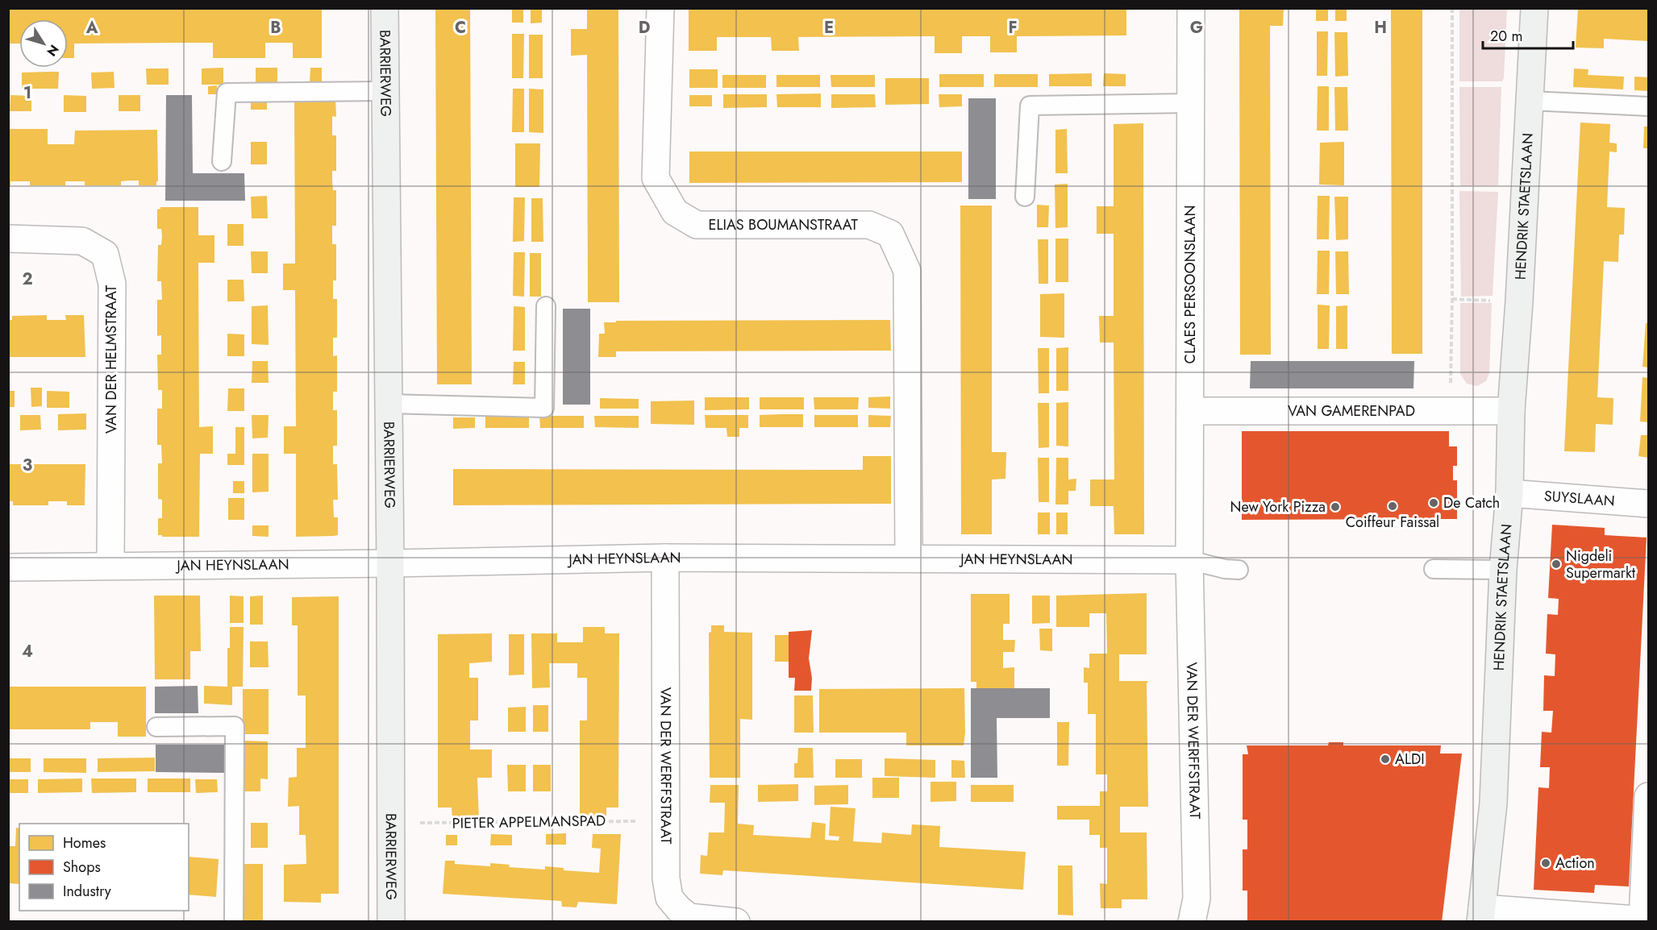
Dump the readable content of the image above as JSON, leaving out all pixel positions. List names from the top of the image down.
{
  "streets": {
    "street": [
      "BARRIERWEG",
      "HENDRIK STAETSLAAN",
      "ELIAS BOUMANSTRAAT",
      "CLAES PERSOONSLAAN",
      "VAN DER HELMSTRAAT",
      "VAN GAMERENPAD",
      "SUYSLAAN",
      "JAN HEYNSLAAN",
      "VAN DER WERFFSTRAAT"
    ],
    "path": ["PIETER APPELMANSPAD"]
  },
  "crossings": [
    ["BARRIERWEG", "JAN HEYNSLAAN"],
    ["BARRIERWEG", "PIETER APPELMANSPAD"],
    ["HENDRIK STAETSLAAN", "VAN GAMERENPAD"],
    ["HENDRIK STAETSLAAN", "SUYSLAAN"],
    ["ELIAS BOUMANSTRAAT", "JAN HEYNSLAAN"],
    ["CLAES PERSOONSLAAN", "VAN GAMERENPAD"],
    ["CLAES PERSOONSLAAN", "JAN HEYNSLAAN"],
    ["CLAES PERSOONSLAAN", "VAN DER WERFFSTRAAT"],
    ["VAN DER HELMSTRAAT", "JAN HEYNSLAAN"],
    ["JAN HEYNSLAAN", "VAN DER WERFFSTRAAT"],
    ["VAN DER WERFFSTRAAT", "PIETER APPELMANSPAD"]
  ],
  "places": [
    "De Catch",
    "Coiffeur Faissal",
    "New York Pizza",
    "Nigdeli Supermarkt",
    "ALDI",
    "Action"
  ],
  "legend": ["Homes", "Shops", "Industry"],
  "scale_bar": "20 m",
  "north": "bottom right",
  "grid": {
    "columns": [
      "A",
      "B",
      "C",
      "D",
      "E",
      "F",
      "G",
      "H"
    ],
    "rows": [
      "1",
      "2",
      "3",
      "4"
    ]
  }
}
